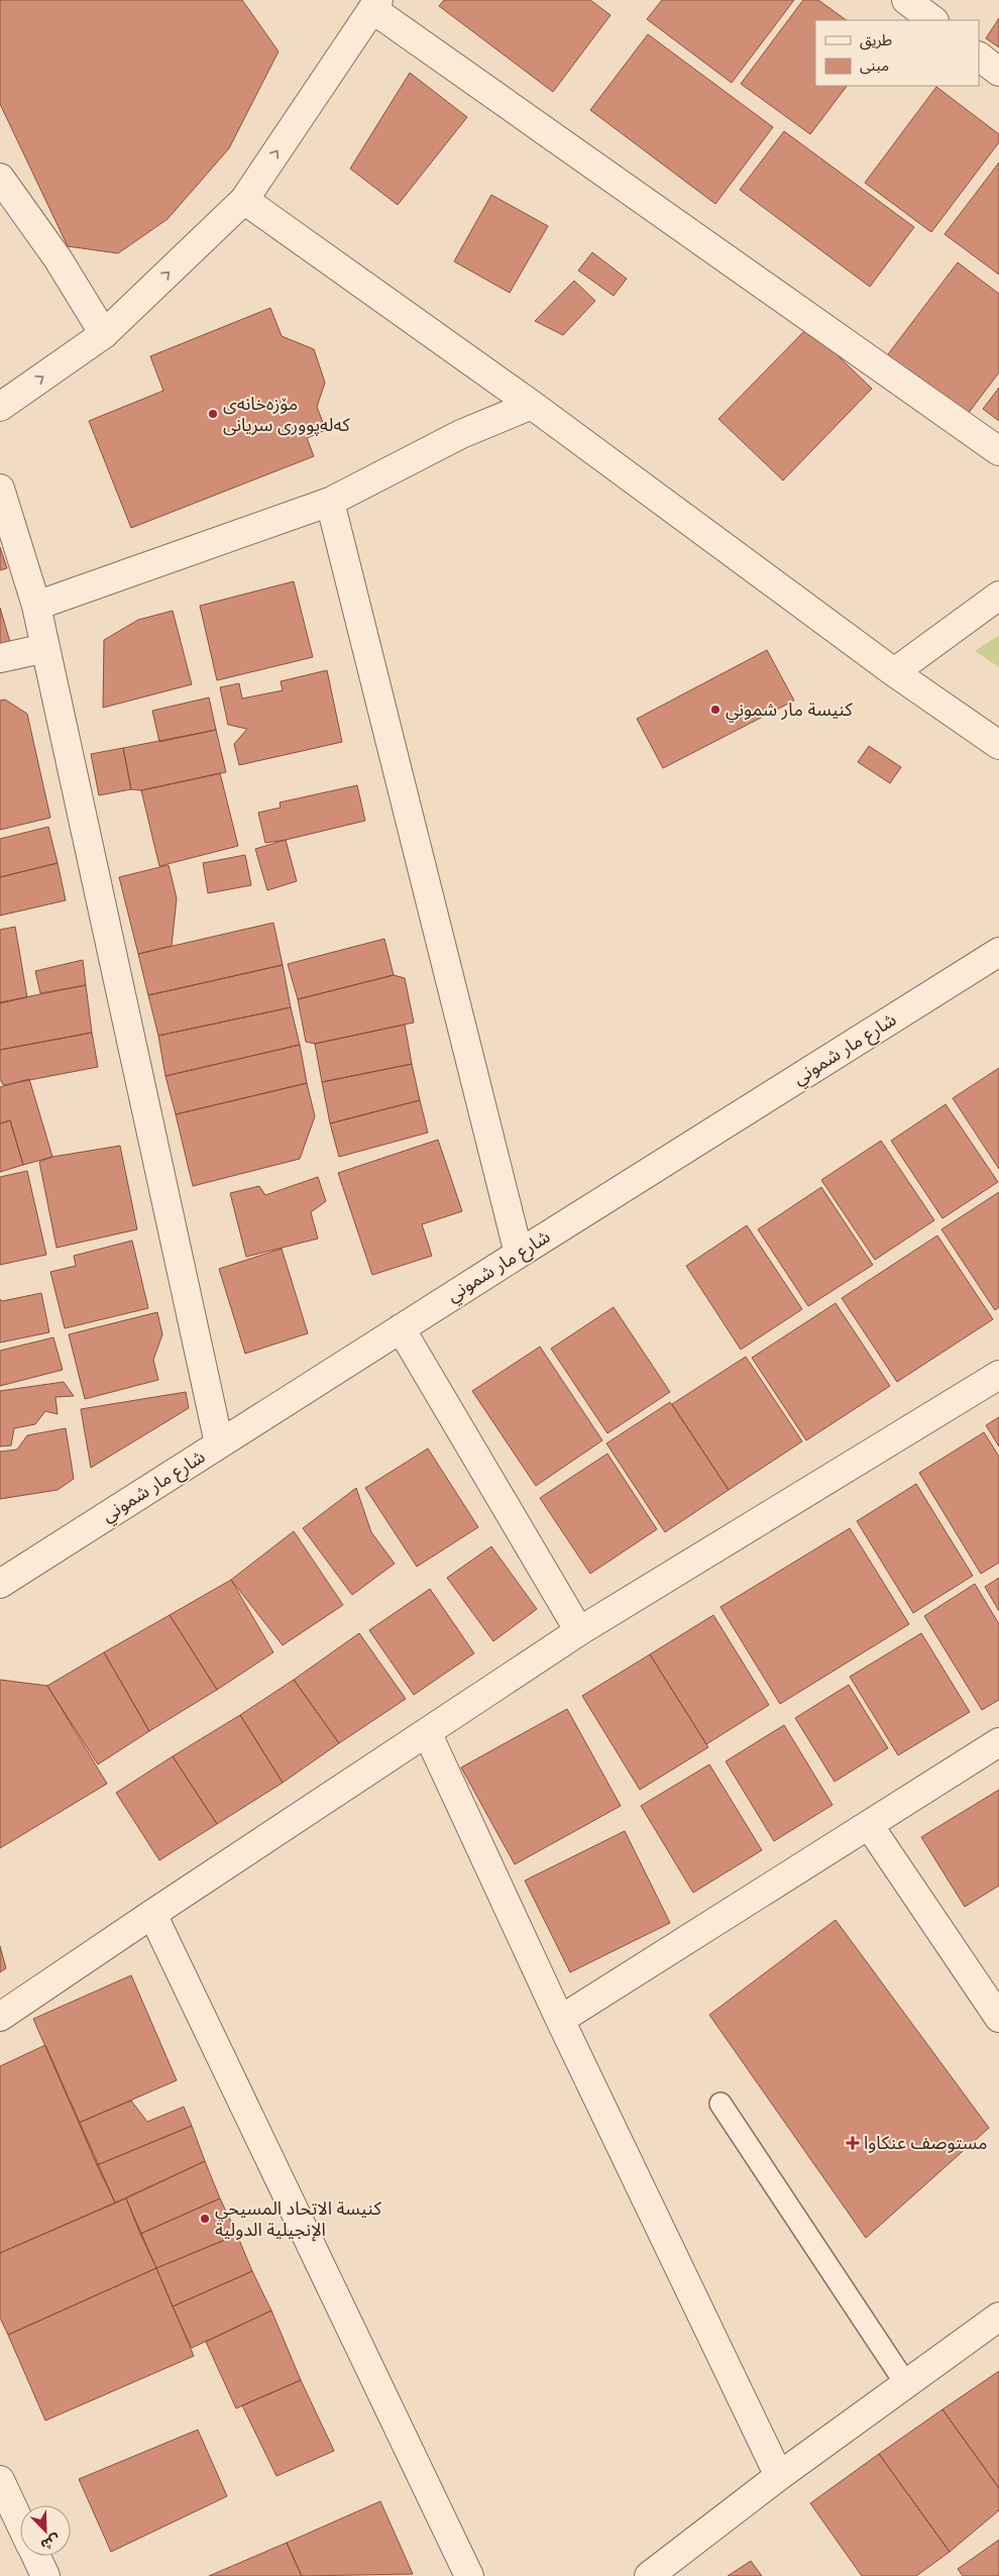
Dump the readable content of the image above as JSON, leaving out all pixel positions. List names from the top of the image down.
{
  "streets": {
    "street": ["شارع مار شموني"]
  },
  "places": {
    "other": ["مۆزەخانەی کەلەپووری سریانی", "كنيسة مار شموني", "كنيسة الاتحاد المسيحي الإنجيلية الدولية"],
    "health": ["مستوصف عنكاوا"]
  },
  "legend": ["طريق", "مبنى"],
  "north": "bottom right"
}
